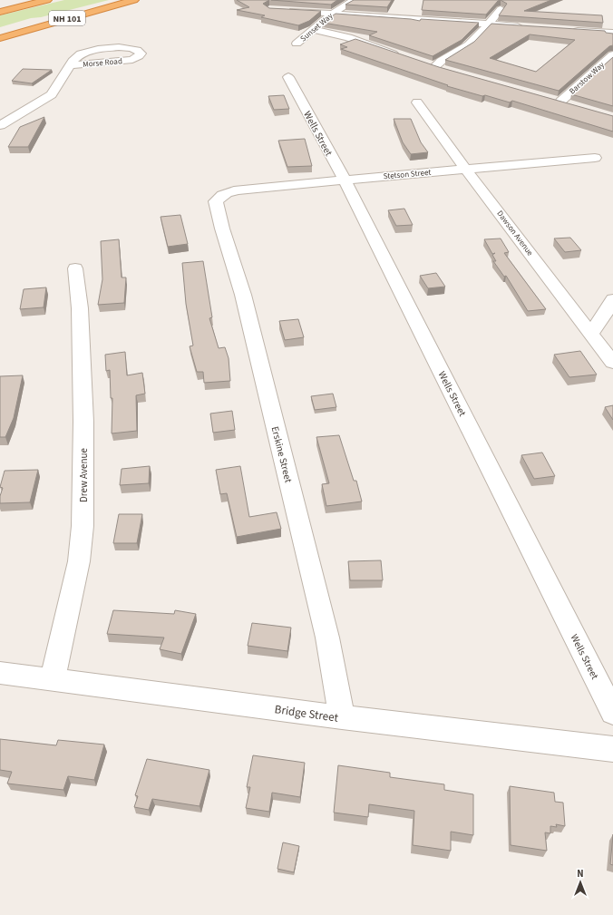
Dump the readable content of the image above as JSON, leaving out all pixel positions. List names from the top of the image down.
{
  "streets": {
    "highway": ["NH 101"],
    "street": [
      "Sunset Way",
      "Morse Road",
      "Barstow Way",
      "Wells Street",
      "Stetson Street",
      "Dawson Avenue",
      "Erskine Street",
      "Drew Avenue",
      "Bridge Street"
    ]
  },
  "crossings": [
    ["Wells Street", "Stetson Street"],
    ["Stetson Street", "Dawson Avenue"],
    ["Stetson Street", "Erskine Street"],
    ["Erskine Street", "Bridge Street"],
    ["Drew Avenue", "Bridge Street"]
  ],
  "north": "top"
}
